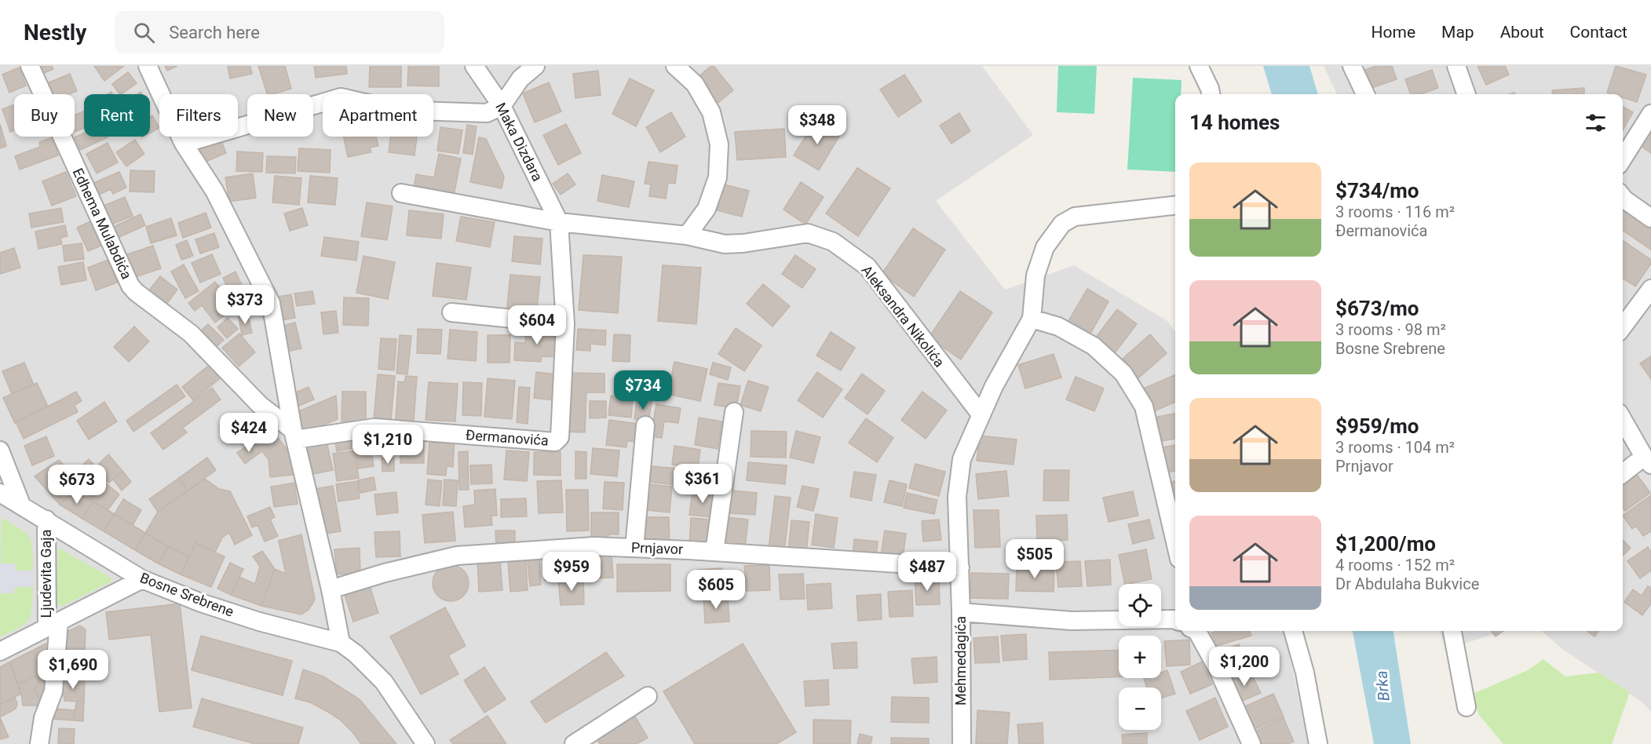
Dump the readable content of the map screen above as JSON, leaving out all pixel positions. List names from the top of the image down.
{
  "streets": {
    "street": [
      "Maka Dizdara",
      "Edhema Mulabdića",
      "Aleksandra Nikolića",
      "Đermanovića",
      "Prnjavor",
      "Ljudevita Gaja",
      "Bosne Srebrene",
      "Mehmedagića"
    ]
  },
  "crossings": [
    ["Maka Dizdara", "Aleksandra Nikolića"],
    ["Maka Dizdara", "Đermanovića"],
    ["Edhema Mulabdića", "Đermanovića"],
    ["Aleksandra Nikolića", "Đermanovića"],
    ["Aleksandra Nikolića", "Mehmedagića"],
    ["Prnjavor", "Mehmedagića"],
    ["Ljudevita Gaja", "Bosne Srebrene"]
  ],
  "water": ["Brka"],
  "page": {
    "header": "Nestly",
    "search": "Search here",
    "nav": [
      "Home",
      "Map",
      "About",
      "Contact"
    ],
    "chip": [
      "Buy",
      "Rent",
      "Filters",
      "New",
      "Apartment"
    ],
    "heading": "14 homes",
    "price": [
      "$348",
      "$373",
      "$604",
      "$734",
      "$424",
      "$1,210",
      "$361",
      "$673",
      "$505",
      "$959",
      "$487",
      "$605",
      "$1,200",
      "$1,690"
    ],
    "list": [
      {
        "name": "$734/mo",
        "note": "3 rooms · 116 m² · Đermanovića"
      },
      {
        "name": "$673/mo",
        "note": "3 rooms · 98 m² · Bosne Srebrene"
      },
      {
        "name": "$959/mo",
        "note": "3 rooms · 104 m² · Prnjavor"
      },
      {
        "name": "$1,200/mo",
        "note": "4 rooms · 152 m² · Dr Abdulaha Bukvice"
      }
    ],
    "map_buttons": ["+", "−"]
  }
}
